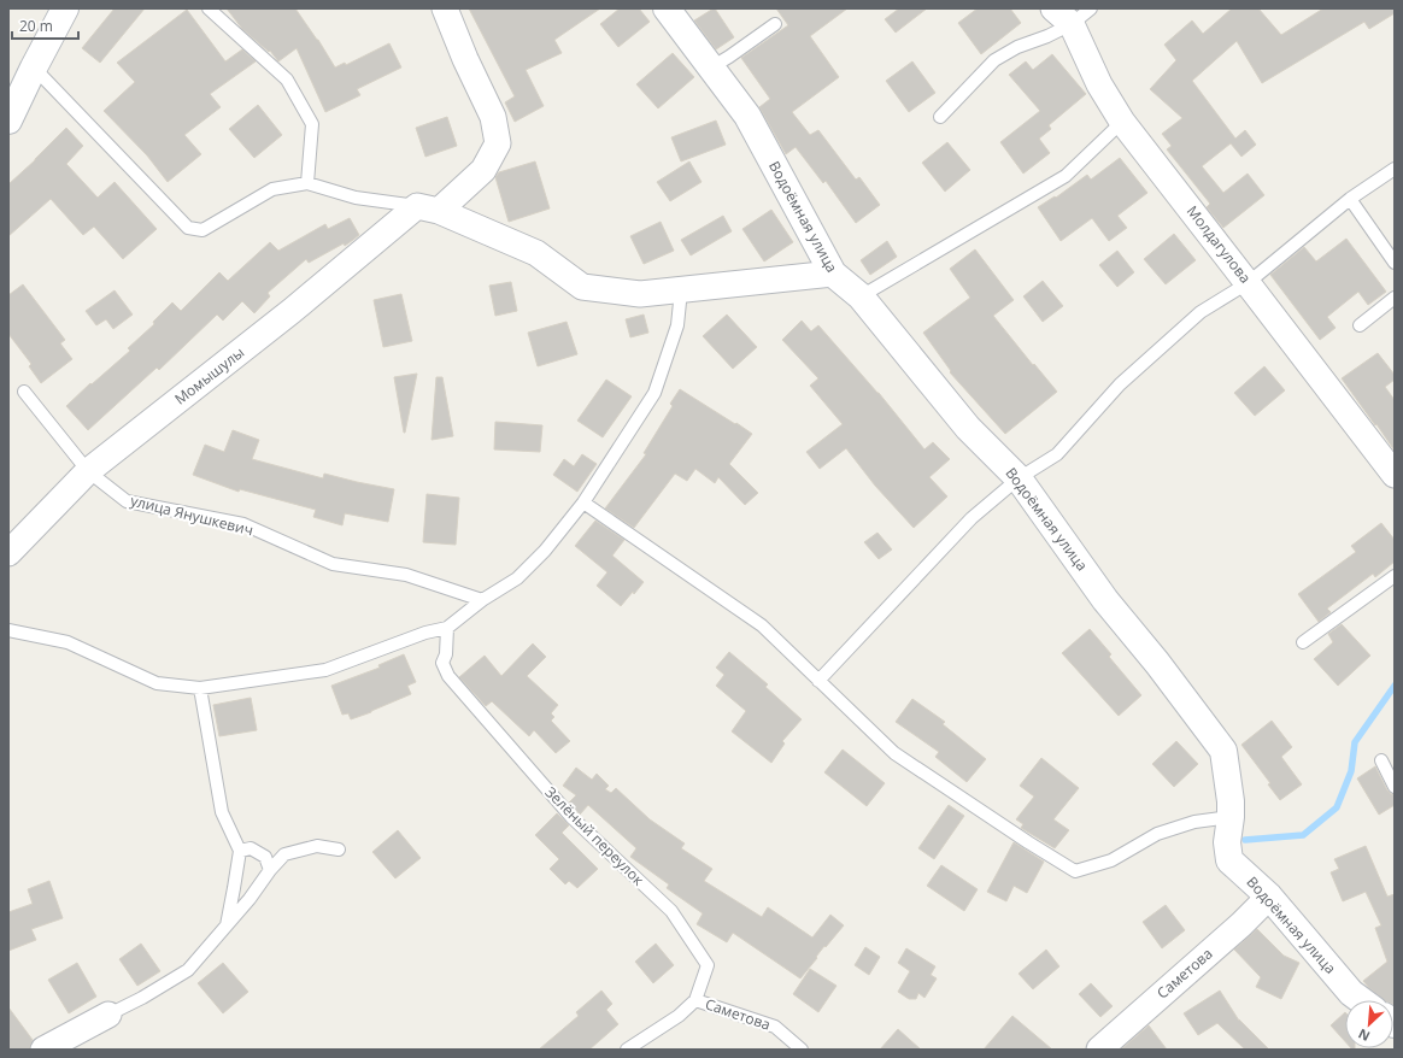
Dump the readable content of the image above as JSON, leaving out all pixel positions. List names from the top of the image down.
{
  "streets": {
    "street": [
      "Водоёмная улица",
      "Молдагулова",
      "Момышулы",
      "Саметова"
    ],
    "lane": ["улица Янушкевич", "Зелёный переулок"]
  },
  "crossings": [
    ["Водоёмная улица", "Саметова"],
    ["Момышулы", "улица Янушкевич"],
    ["Зелёный переулок", "Саметова"]
  ],
  "scale_bar": "20 m",
  "north": "bottom left"
}
